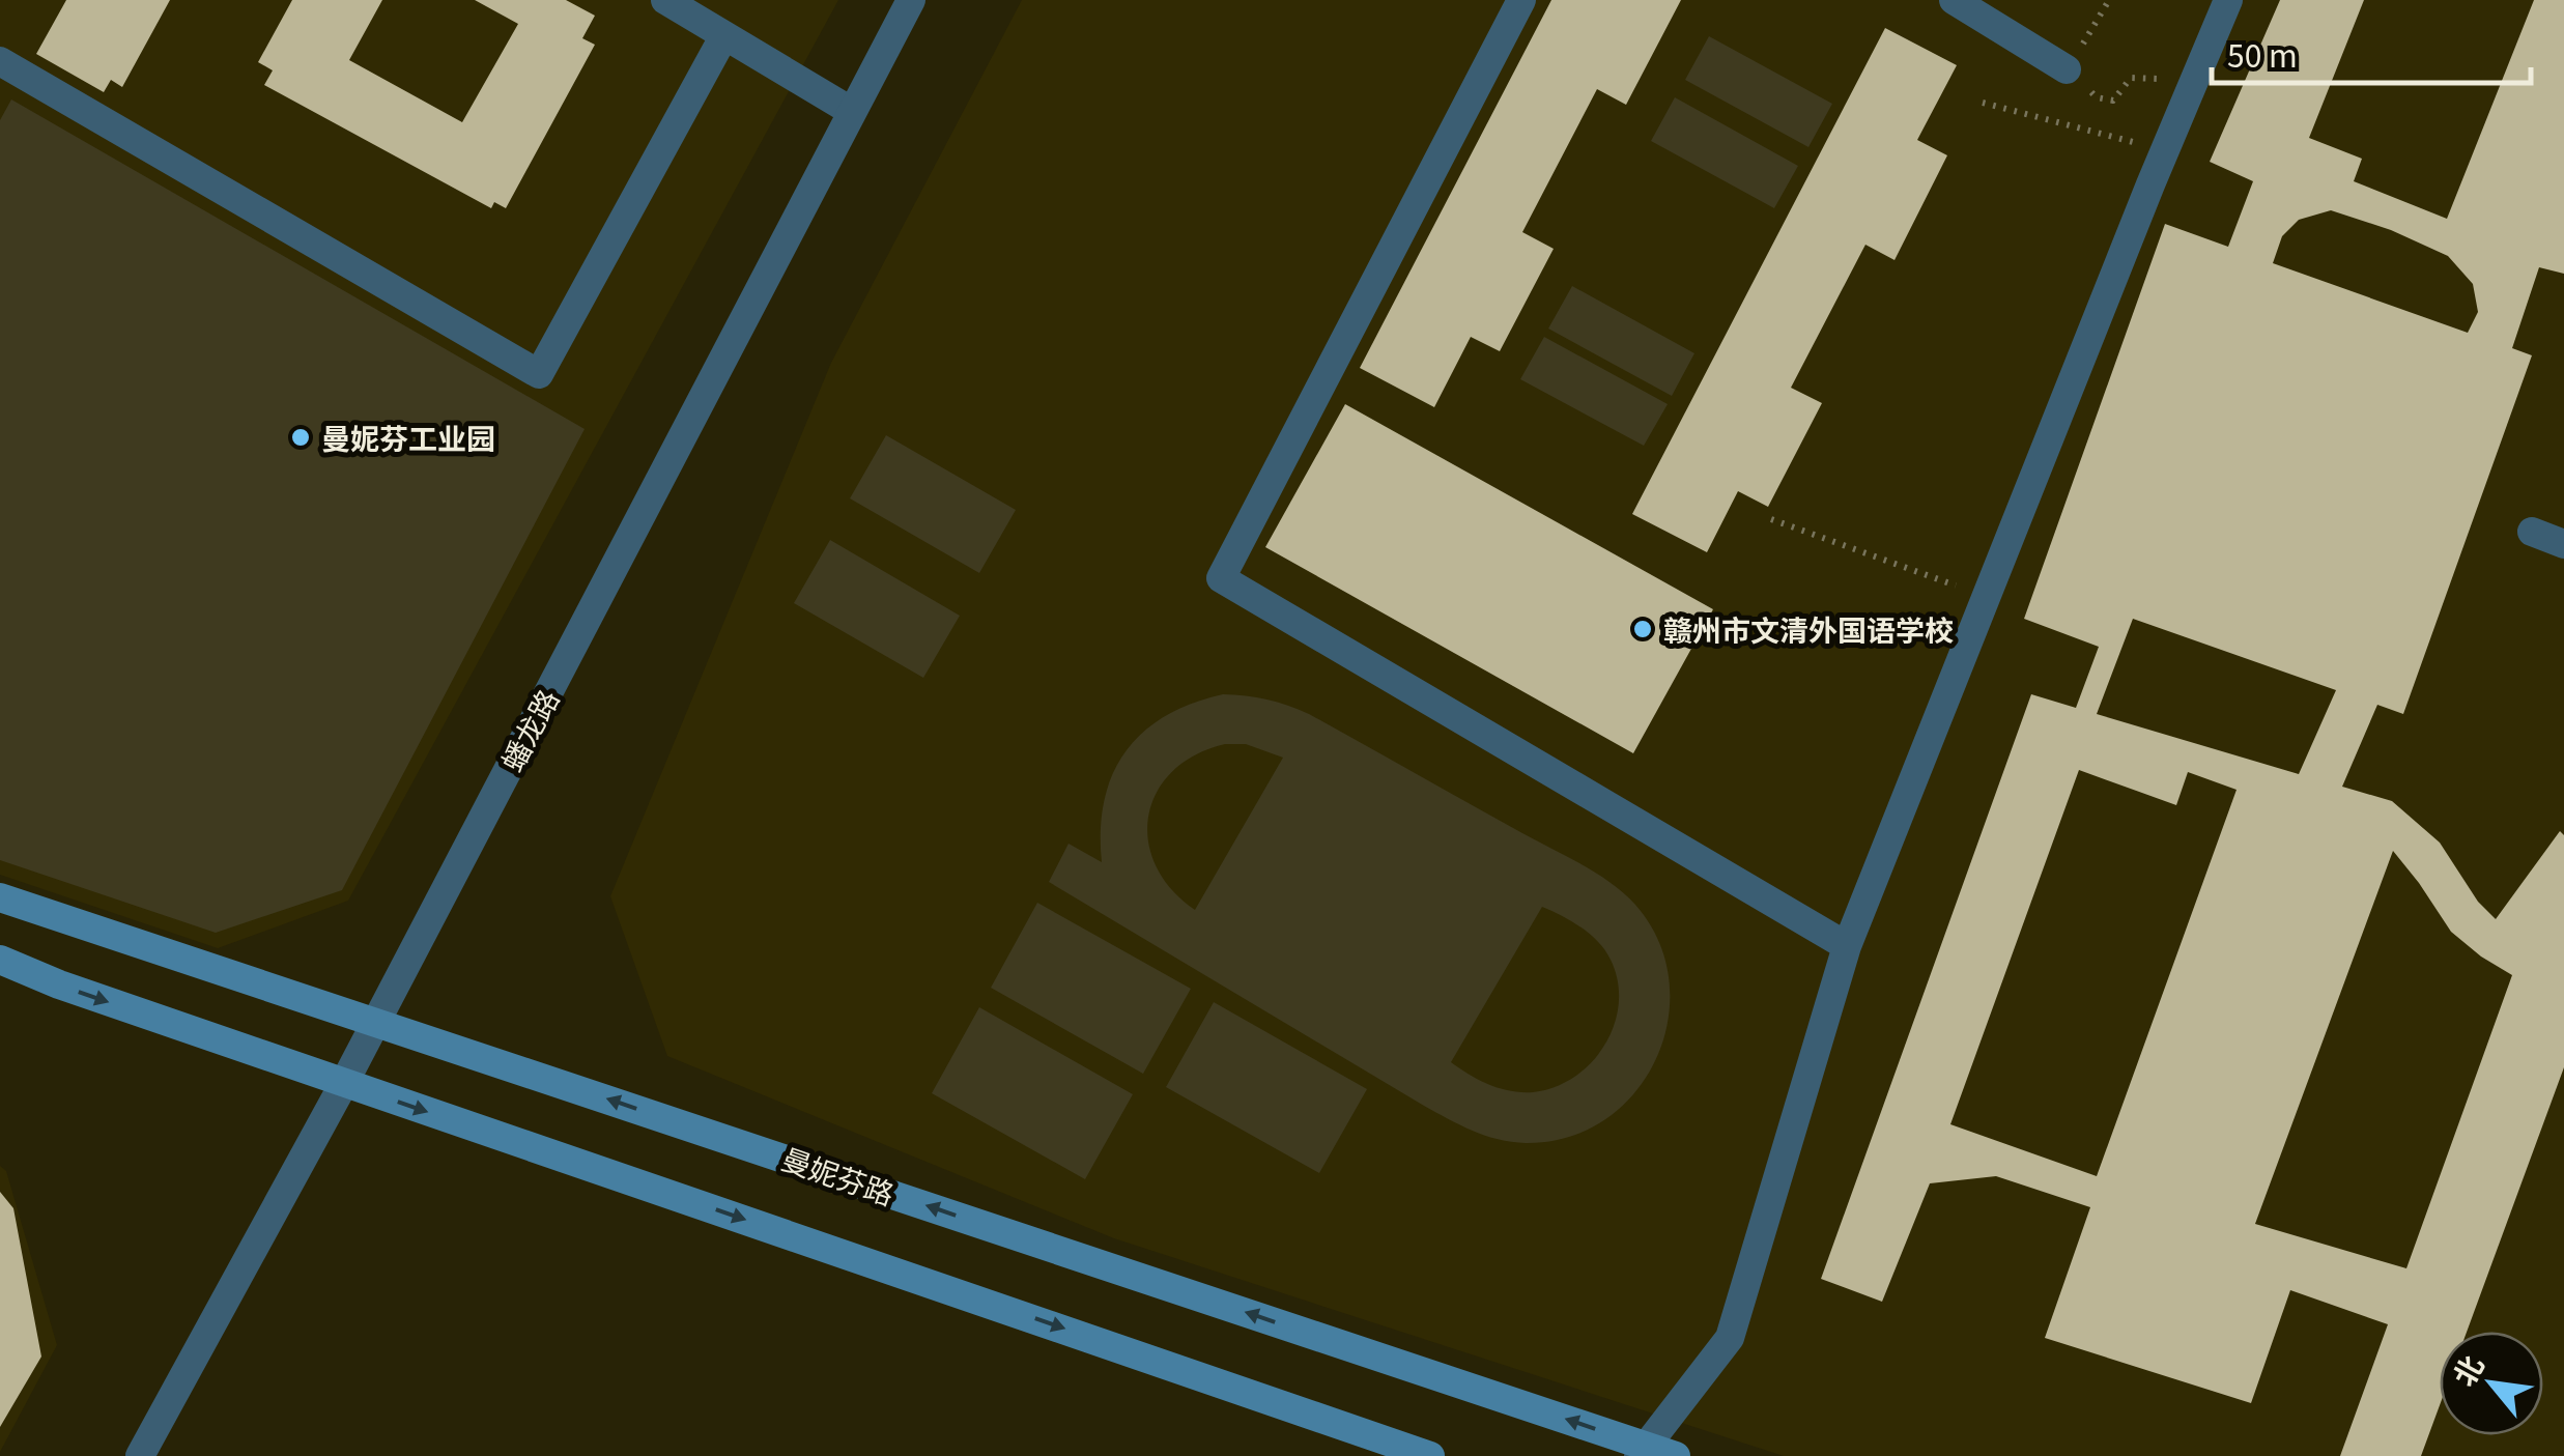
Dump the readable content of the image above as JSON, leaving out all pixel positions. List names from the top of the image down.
{
  "streets": {
    "main road": ["曼妮芬路"],
    "street": ["蟠龙路"]
  },
  "crossings": [
    ["蟠龙路", "曼妮芬路"]
  ],
  "places": ["曼妮芬工业园", "赣州市文清外国语学校"],
  "scale_bar": "50 m",
  "north": "top left"
}
